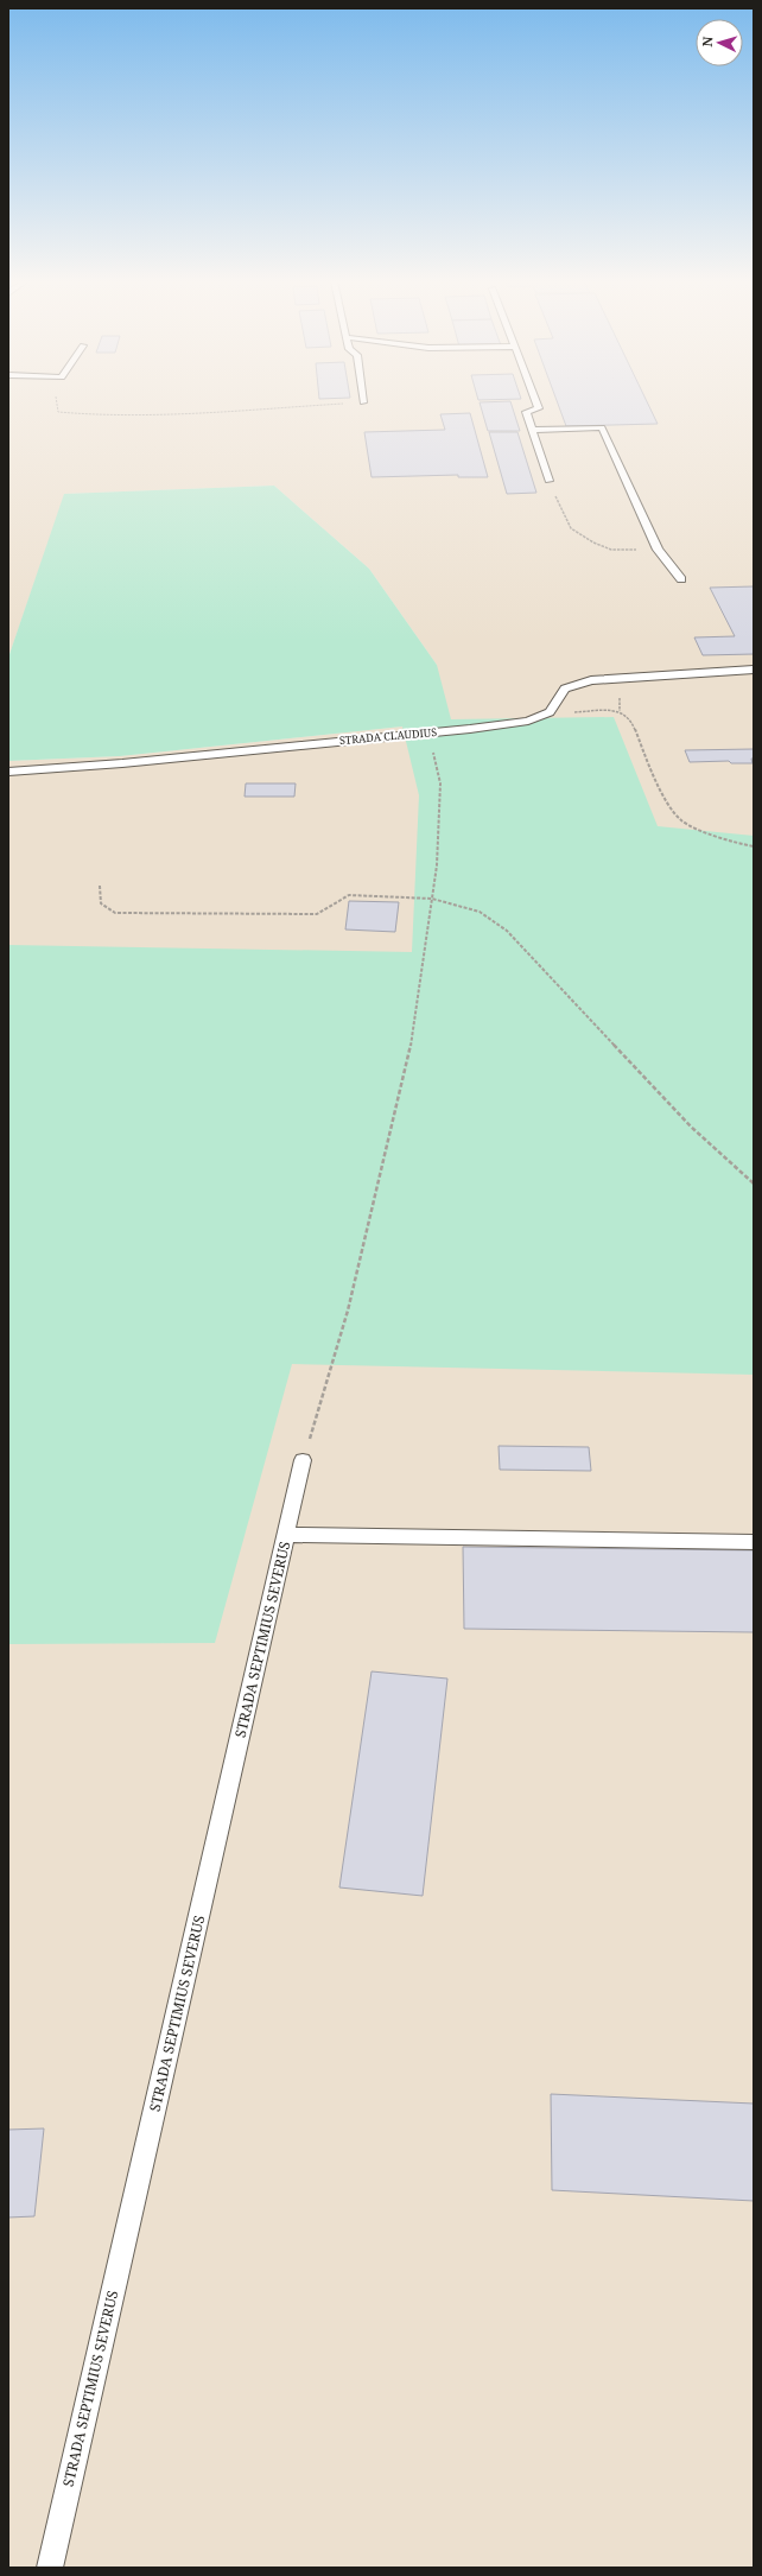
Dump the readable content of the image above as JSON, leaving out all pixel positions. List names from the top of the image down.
{
  "streets": {
    "lane": ["STRADA CLAUDIUS", "STRADA SEPTIMIUS SEVERUS"]
  },
  "north": "left"
}
